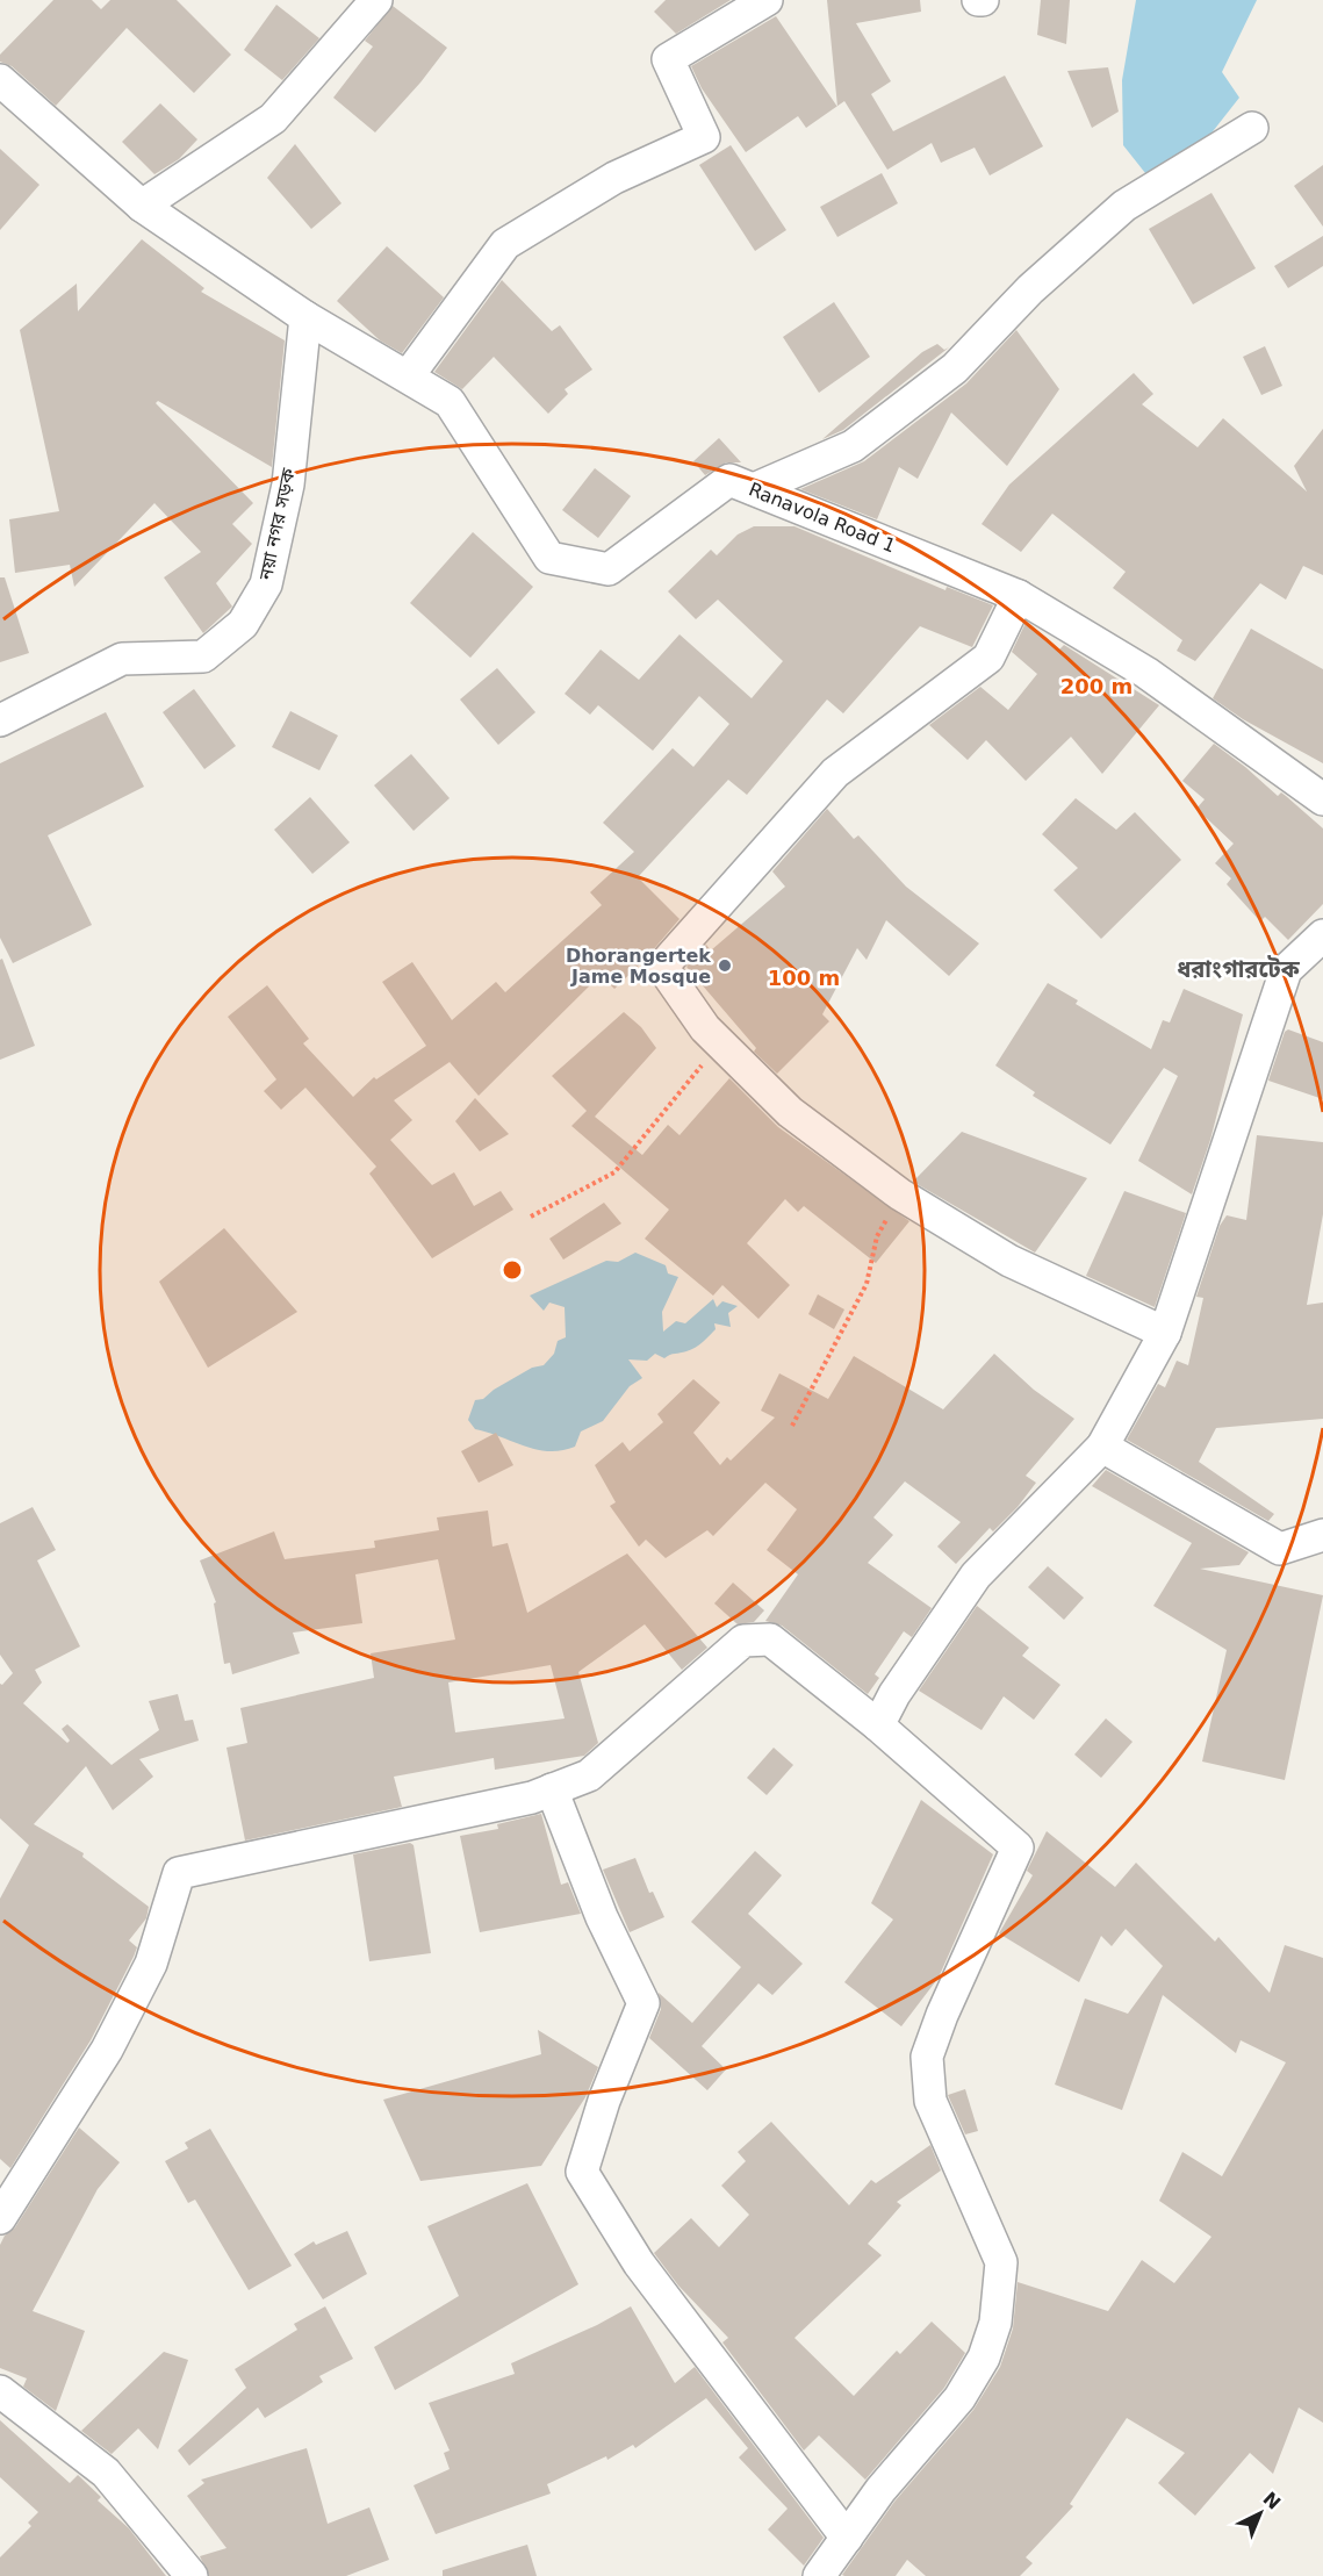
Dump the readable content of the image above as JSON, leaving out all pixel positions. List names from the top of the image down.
{
  "streets": {
    "street": ["Ranavola Road 1", "নয়া নগর সড়ক"]
  },
  "crossings": [
    ["Ranavola Road 1", "নয়া নগর সড়ক"]
  ],
  "districts": ["ধরাংগারটেক"],
  "places": ["Dhorangertek Jame Mosque"],
  "north": "top right",
  "rings": ["200 m", "100 m"]
}
